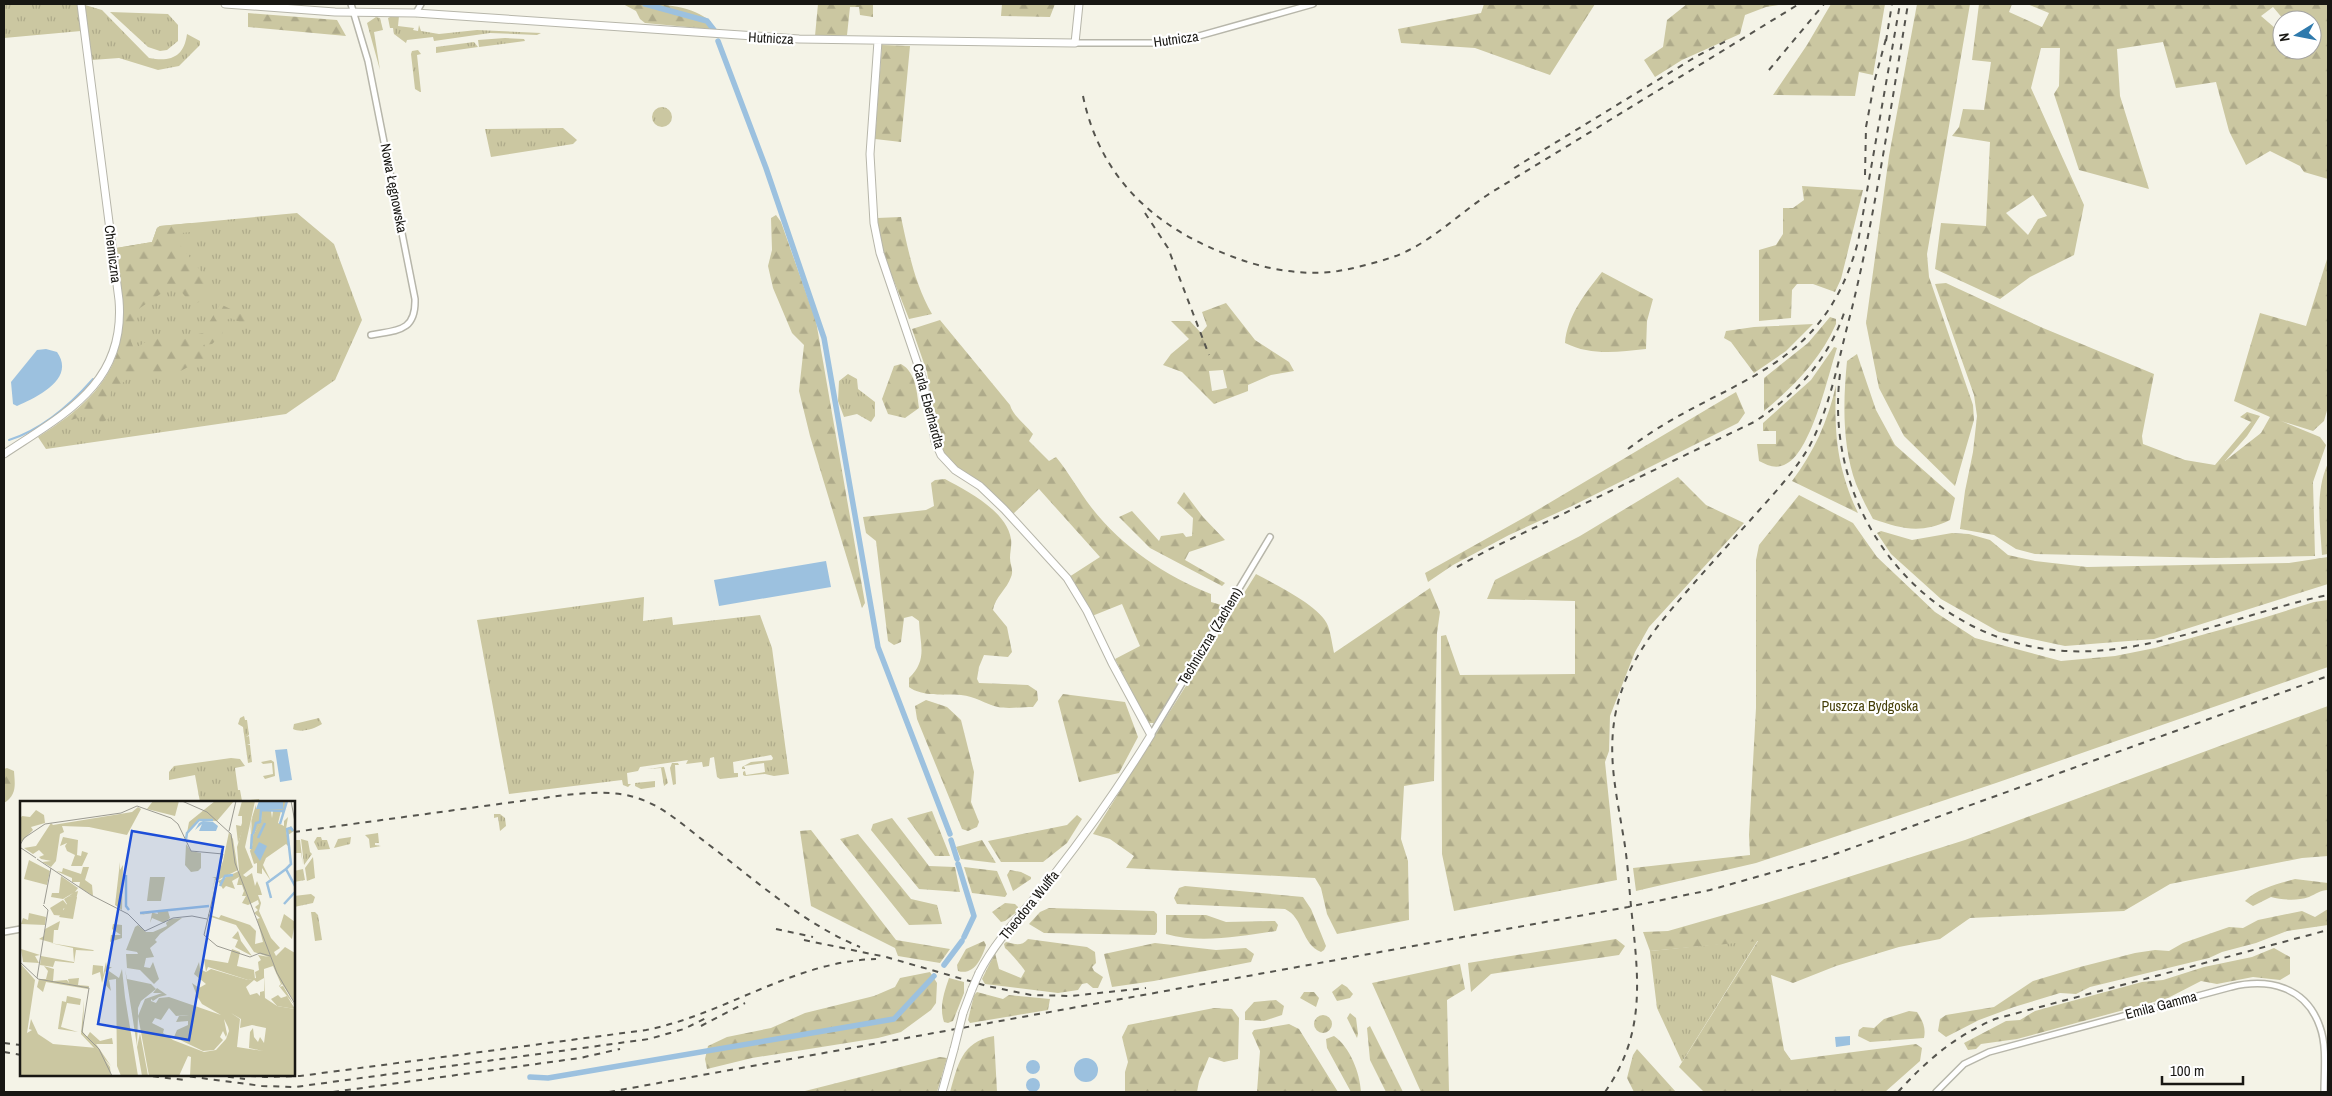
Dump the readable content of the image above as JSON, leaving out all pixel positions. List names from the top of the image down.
{
  "streets": {
    "street": [
      "Hutnicza",
      "Nowa Łęgnowska",
      "Chemiczna",
      "Carla Eberhardta",
      "Techniczna (Zachem)",
      "Theodora Wulffa",
      "Emila Gamma"
    ]
  },
  "crossings": [
    ["Hutnicza", "Nowa Łęgnowska"],
    ["Hutnicza", "Carla Eberhardta"],
    ["Carla Eberhardta", "Techniczna (Zachem)"],
    ["Carla Eberhardta", "Theodora Wulffa"],
    ["Techniczna (Zachem)", "Theodora Wulffa"]
  ],
  "parks": ["Puszcza Bydgoska"],
  "scale_bar": "100 m",
  "north": "left"
}
